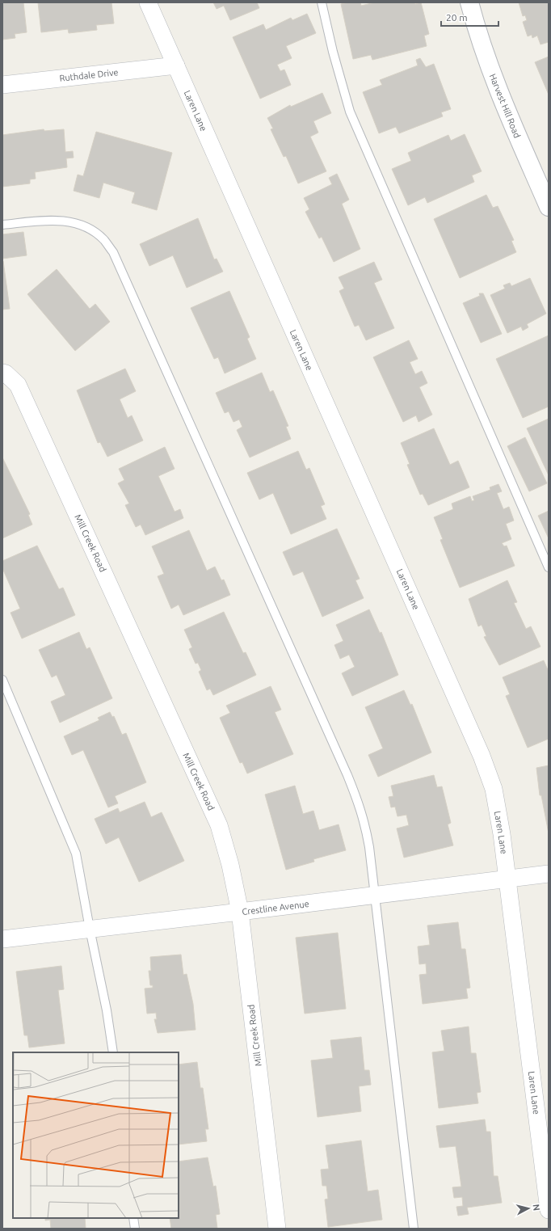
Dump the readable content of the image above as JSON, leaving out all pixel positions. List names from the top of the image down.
{
  "streets": {
    "street": [
      "Ruthdale Drive",
      "Harvest Hill Road",
      "Laren Lane",
      "Mill Creek Road",
      "Crestline Avenue"
    ]
  },
  "crossings": [
    ["Ruthdale Drive", "Laren Lane"],
    ["Laren Lane", "Crestline Avenue"],
    ["Mill Creek Road", "Crestline Avenue"]
  ],
  "scale_bar": "20 m",
  "north": "right"
}
